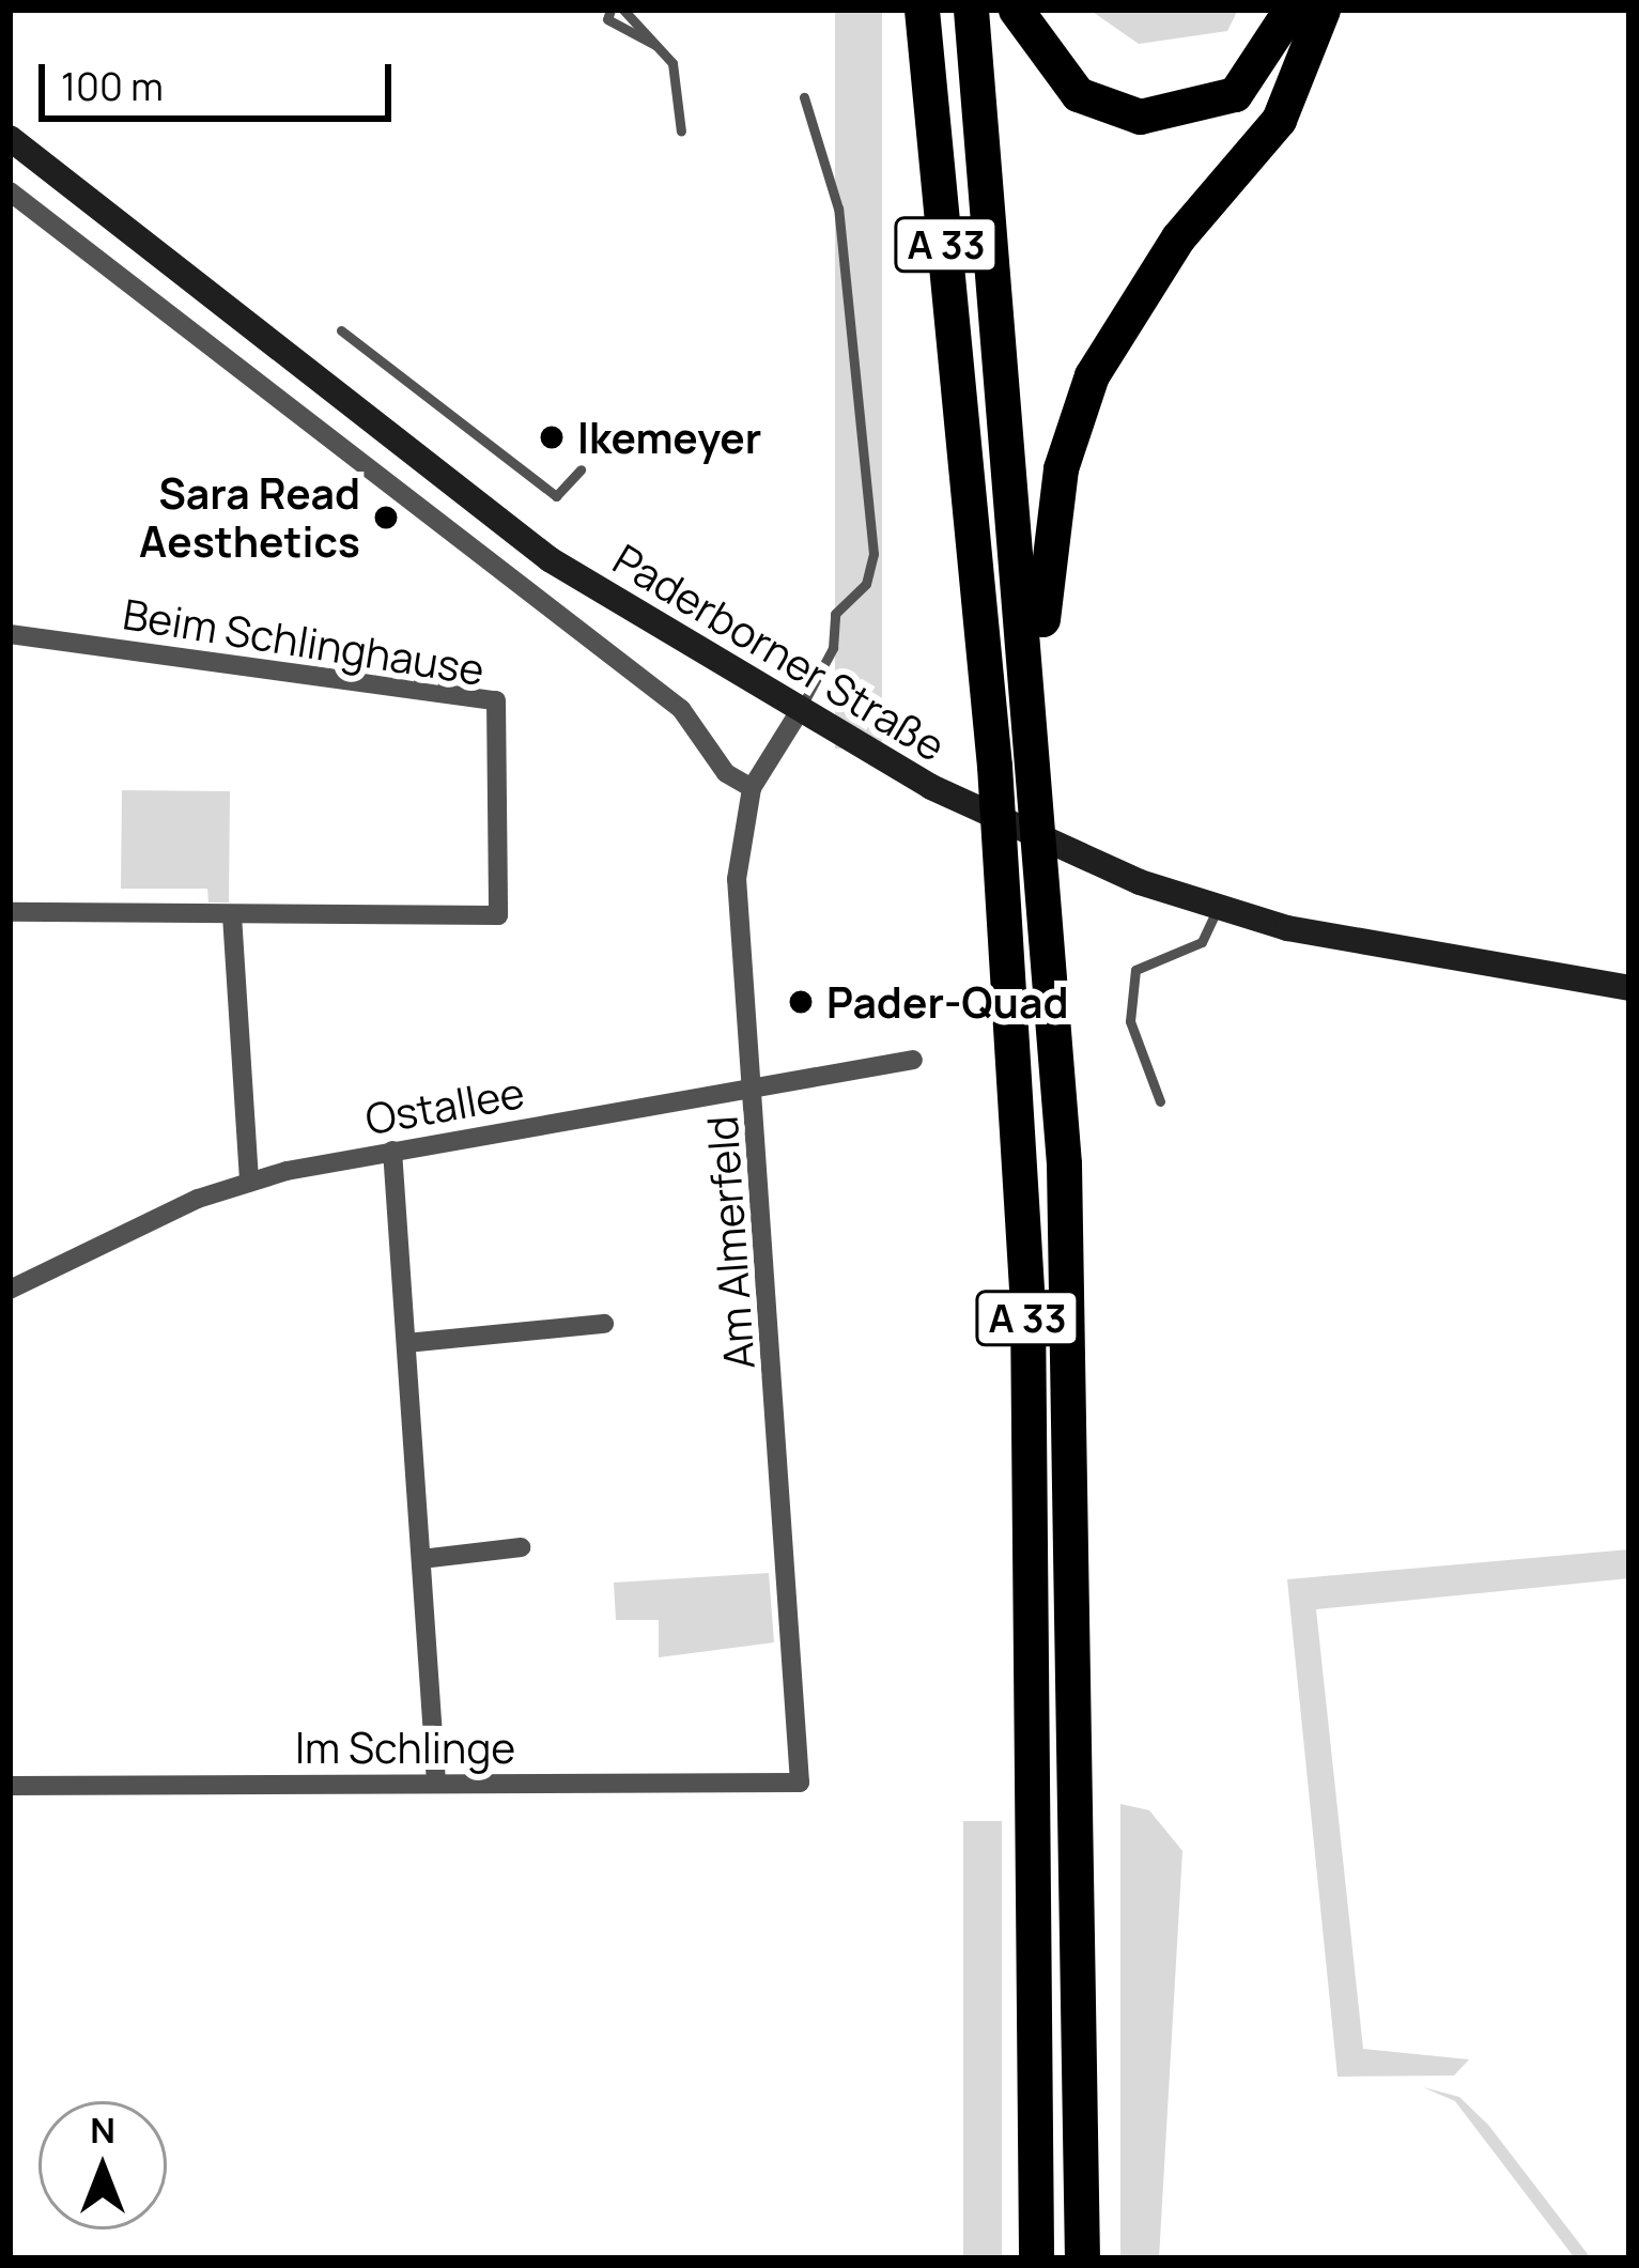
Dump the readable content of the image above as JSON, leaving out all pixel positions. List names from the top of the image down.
{
  "streets": {
    "highway": ["A 33"],
    "street": [
      "Beim Schlinghause",
      "Paderborner Straße",
      "Ostallee",
      "Am Almerfeld",
      "Im Schlinge"
    ]
  },
  "crossings": [
    ["Paderborner Straße", "Am Almerfeld"],
    ["Ostallee", "Am Almerfeld"],
    ["Am Almerfeld", "Im Schlinge"]
  ],
  "places": ["Ikemeyer", "Sara Read Aesthetics", "Pader-Quad"],
  "scale_bar": "100 m",
  "north": "top"
}
